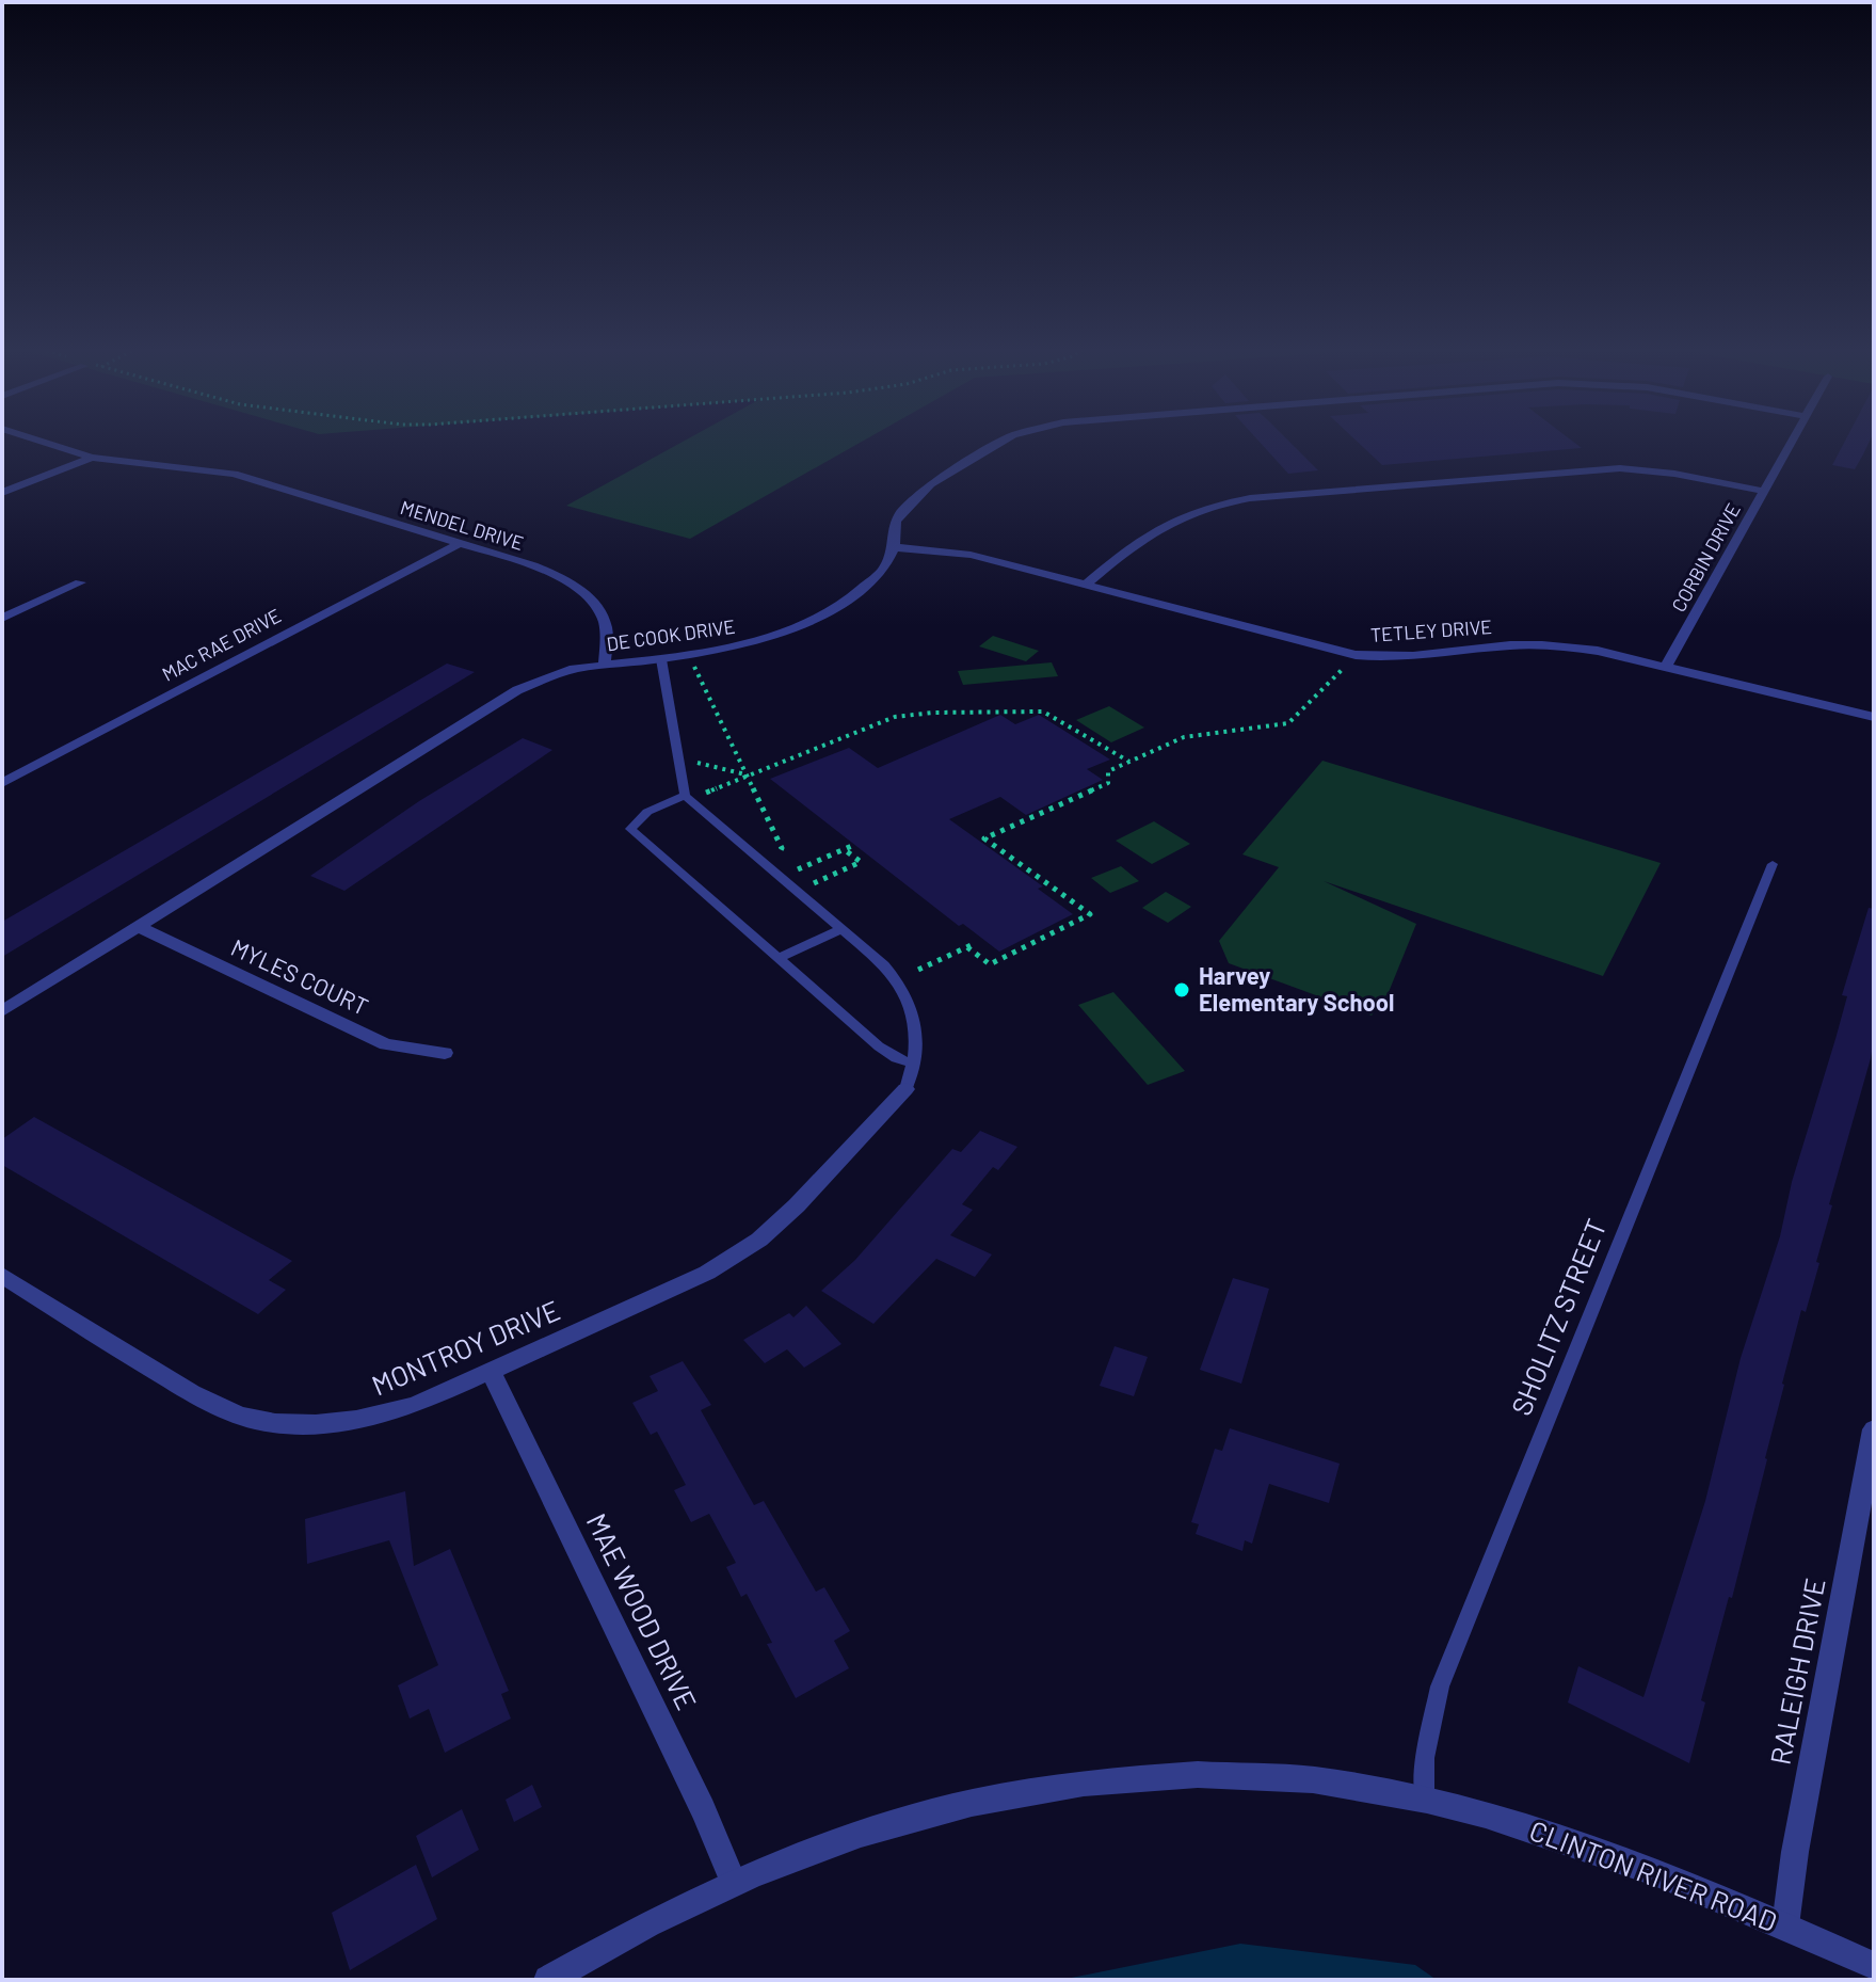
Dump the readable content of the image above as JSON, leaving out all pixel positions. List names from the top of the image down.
{
  "streets": {
    "street": [
      "MENDEL DRIVE",
      "CORBIN DRIVE",
      "TETLEY DRIVE",
      "DE COOK DRIVE",
      "MAC RAE DRIVE",
      "MYLES COURT",
      "MONTROY DRIVE",
      "MAE WOOD DRIVE",
      "RALEIGH DRIVE",
      "CLINTON RIVER ROAD"
    ],
    "lane": ["SHOLITZ STREET"]
  },
  "crossings": [
    ["MENDEL DRIVE", "DE COOK DRIVE"],
    ["MENDEL DRIVE", "MAC RAE DRIVE"],
    ["CORBIN DRIVE", "TETLEY DRIVE"],
    ["TETLEY DRIVE", "DE COOK DRIVE"],
    ["DE COOK DRIVE", "MYLES COURT"],
    ["SHOLITZ STREET", "CLINTON RIVER ROAD"],
    ["MONTROY DRIVE", "MAE WOOD DRIVE"],
    ["MAE WOOD DRIVE", "CLINTON RIVER ROAD"],
    ["RALEIGH DRIVE", "CLINTON RIVER ROAD"]
  ],
  "places": ["Harvey Elementary School"]
}
